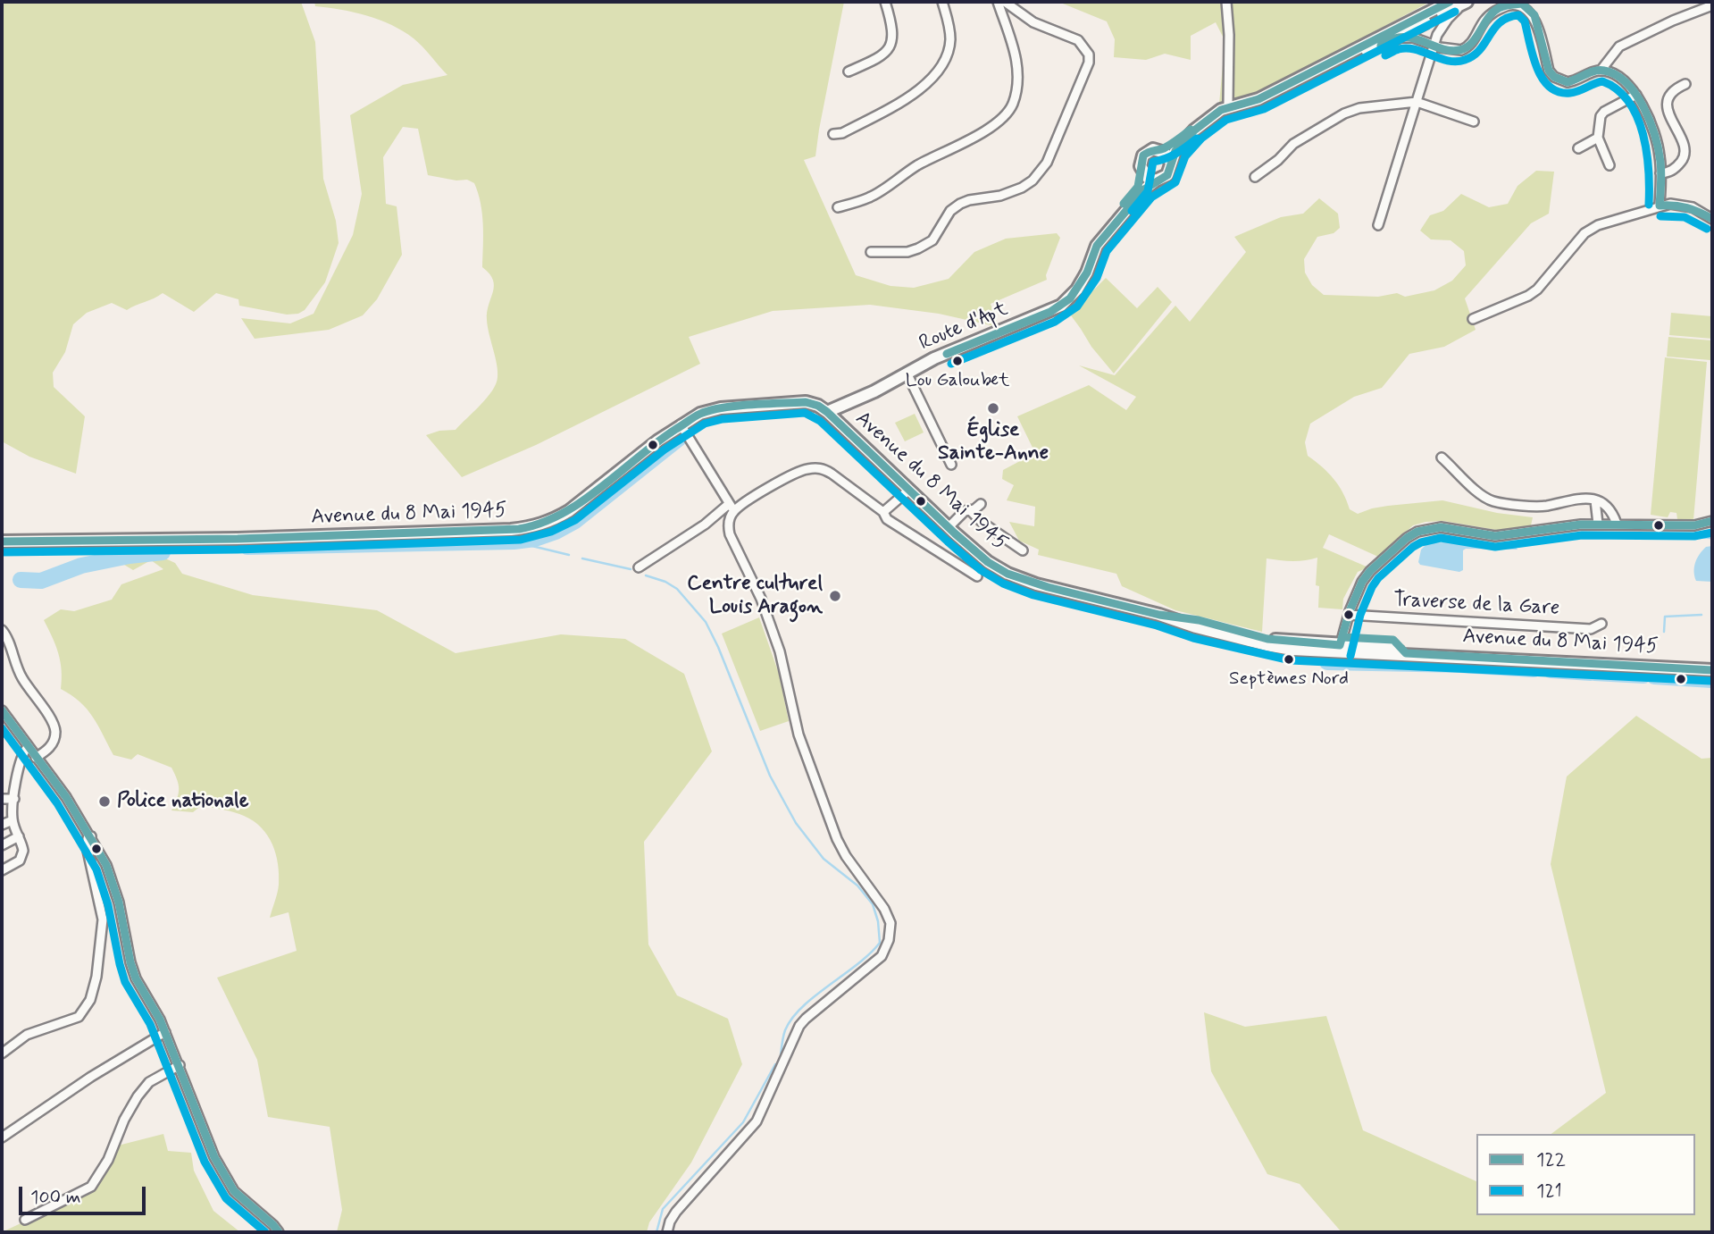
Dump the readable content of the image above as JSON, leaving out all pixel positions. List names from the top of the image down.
{
  "streets": {
    "main road": ["Route d'Apt", "Avenue du 8 Mai 1945"],
    "street": ["Traverse de la Gare"]
  },
  "crossings": [
    ["Route d'Apt", "Avenue du 8 Mai 1945"]
  ],
  "places": [
    "Lou Galoubet",
    "Église Sainte-Anne",
    "Centre culturel Louis Aragon",
    "Septèmes Nord",
    "Police nationale"
  ],
  "lines": ["transit line 122", "transit line 121"],
  "legend": ["122", "121"],
  "scale_bar": "100 m"
}
